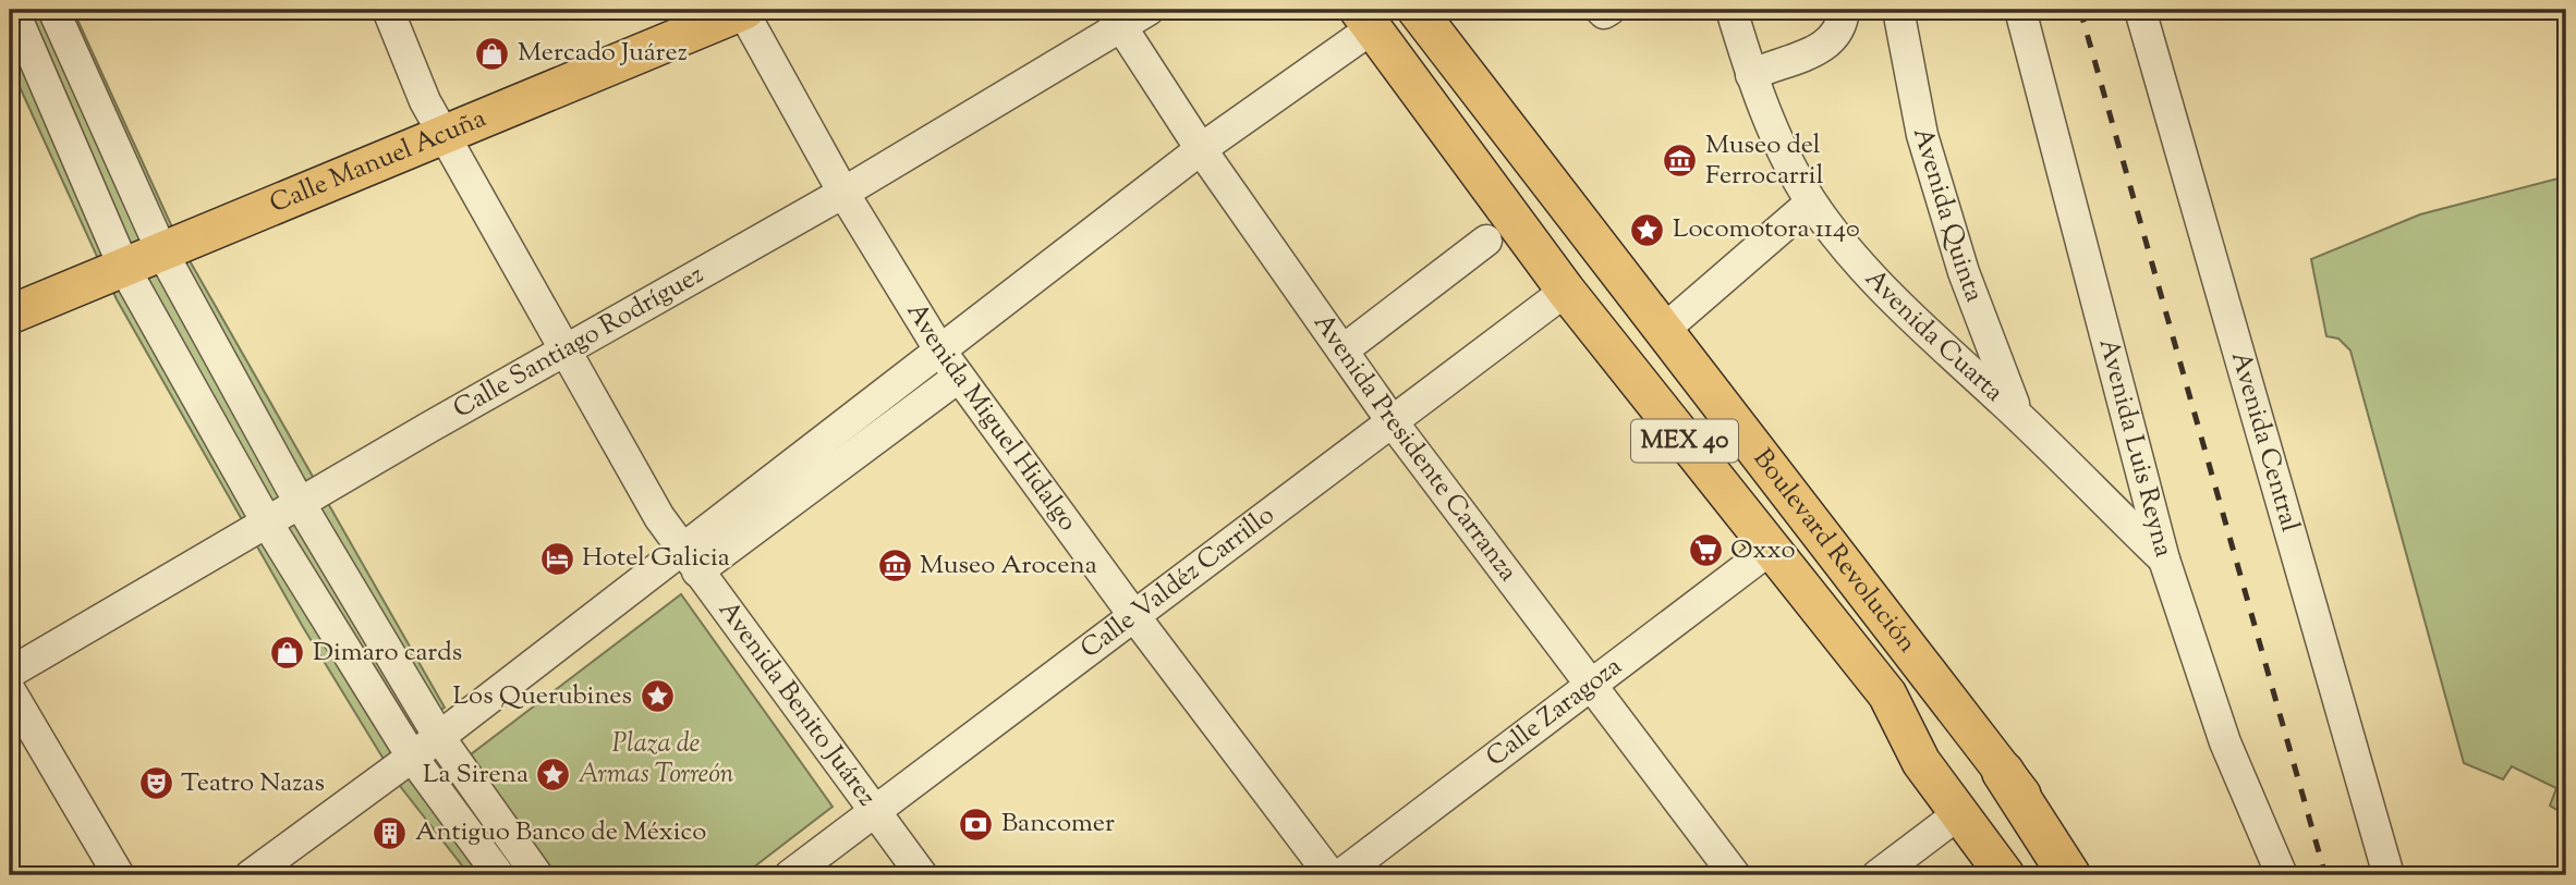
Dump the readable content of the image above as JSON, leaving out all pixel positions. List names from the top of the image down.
{
  "streets": {
    "highway": ["MEX 40"],
    "main road": ["Calle Manuel Acuña", "Boulevard Revolución"],
    "street": [
      "Avenida Quinta",
      "Avenida Cuarta",
      "Calle Santiago Rodríguez",
      "Avenida Miguel Hidalgo",
      "Avenida Central",
      "Avenida Presidente Carranza",
      "Avenida Luis Reyna",
      "Calle Valdéz Carrillo",
      "Avenida Benito Juárez",
      "Calle Zaragoza"
    ]
  },
  "crossings": [
    ["Calle Manuel Acuña", "Avenida Miguel Hidalgo"],
    ["Calle Manuel Acuña", "Avenida Benito Juárez"],
    ["Avenida Quinta", "Avenida Cuarta"],
    ["Avenida Cuarta", "Avenida Luis Reyna"],
    ["Calle Santiago Rodríguez", "Avenida Miguel Hidalgo"],
    ["Calle Santiago Rodríguez", "Avenida Presidente Carranza"],
    ["Calle Santiago Rodríguez", "Avenida Benito Juárez"],
    ["Avenida Miguel Hidalgo", "Calle Valdéz Carrillo"],
    ["MEX 40", "Boulevard Revolución"],
    ["MEX 40", "Calle Valdéz Carrillo"],
    ["MEX 40", "Calle Zaragoza"],
    ["Avenida Presidente Carranza", "Calle Valdéz Carrillo"],
    ["Avenida Presidente Carranza", "Calle Zaragoza"],
    ["Calle Valdéz Carrillo", "Avenida Benito Juárez"]
  ],
  "parks": ["Plaza de Armas Torreón"],
  "places": {
    "shop": ["Mercado Juárez", "Dimaro cards"],
    "museum": ["Museo del Ferrocarril", "Museo Arocena"],
    "place": ["Locomotora 1140", "Los Querubines", "La Sirena"],
    "supermarket": ["Oxxo"],
    "hotel": ["Hotel Galicia"],
    "theatre": ["Teatro Nazas"],
    "bank": ["Bancomer"],
    "building": ["Antiguo Banco de México"]
  }
}
